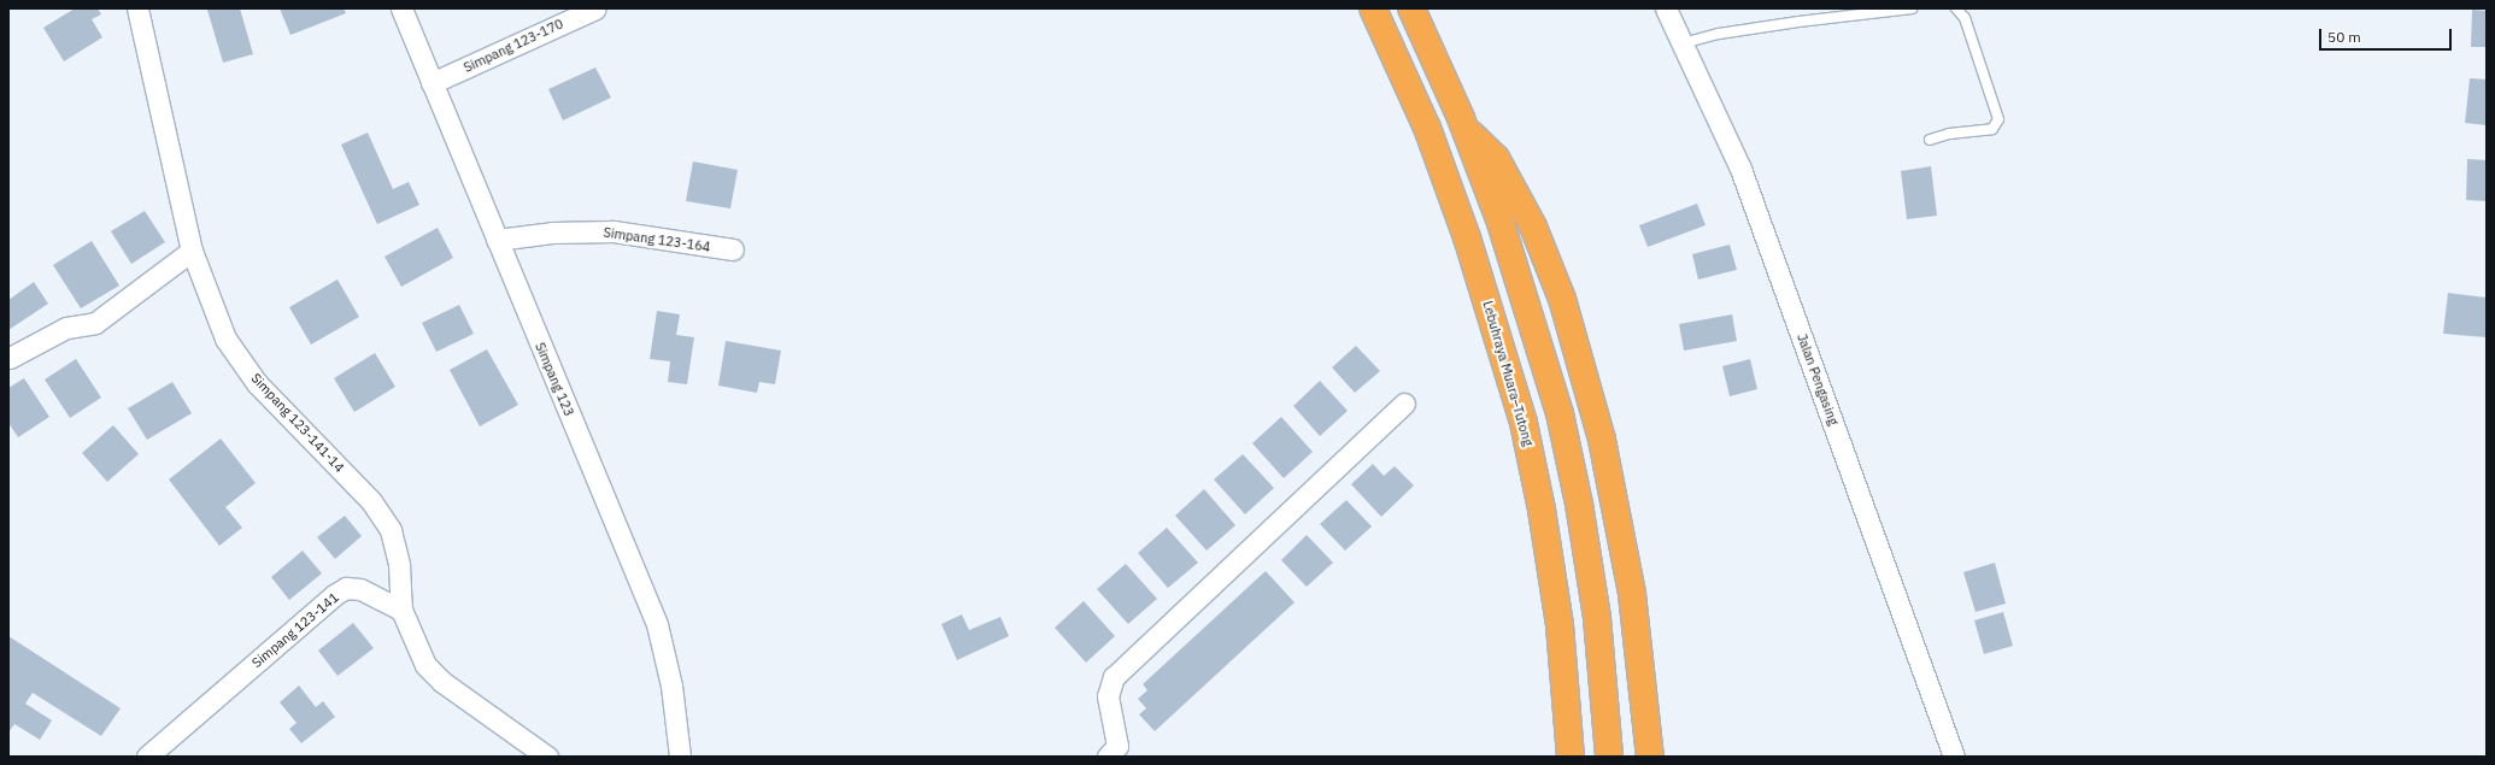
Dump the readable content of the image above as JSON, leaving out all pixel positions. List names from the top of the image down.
{
  "streets": {
    "highway": ["Lebuhraya Muara–Tutong"],
    "street": [
      "Simpang 123-170",
      "Simpang 123-164",
      "Simpang 123",
      "Jalan Pengasing",
      "Simpang 123-141-14",
      "Simpang 123-141"
    ]
  },
  "crossings": [
    ["Simpang 123-170", "Simpang 123"],
    ["Simpang 123-164", "Simpang 123"],
    ["Simpang 123-141-14", "Simpang 123-141"]
  ],
  "scale_bar": "50 m"
}
